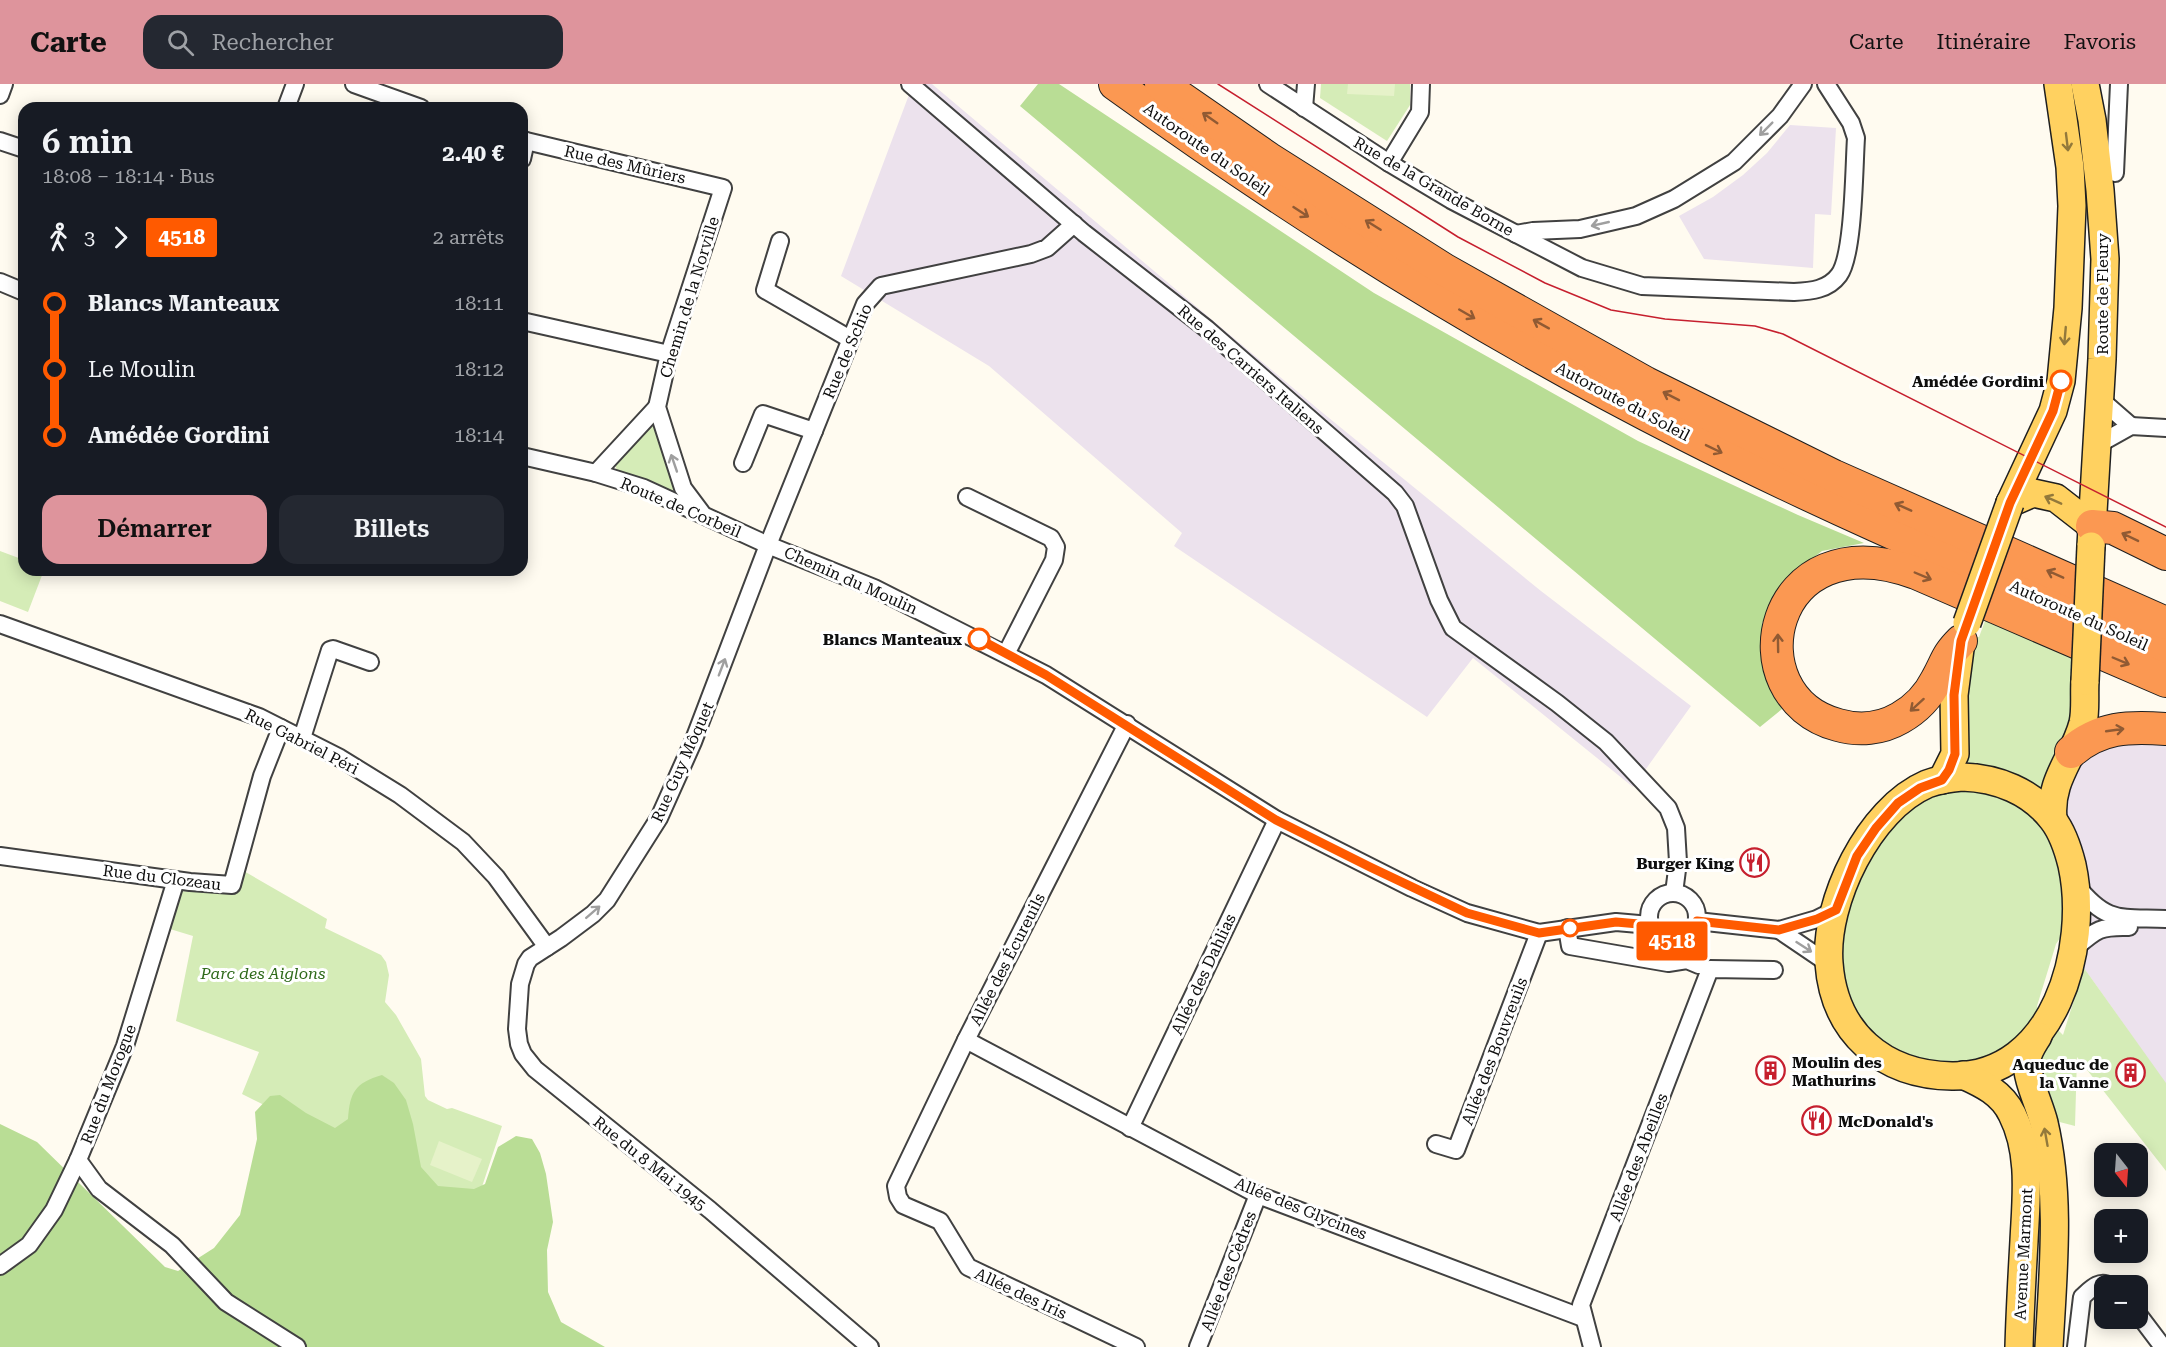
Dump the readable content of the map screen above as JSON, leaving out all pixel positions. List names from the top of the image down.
{
  "streets": {
    "highway": ["Autoroute du Soleil"],
    "main road": ["Route de Fleury", "Avenue Marmont"],
    "street": [
      "Rue des Mûriers",
      "Rue de la Grande Borne",
      "Chemin de la Norville",
      "Rue de Schio",
      "Rue des Carriers Italiens",
      "Route de Corbeil",
      "Chemin du Moulin",
      "Rue Gabriel Péri",
      "Rue Guy Môquet",
      "Rue du Clozeau",
      "Allée des Écureuils",
      "Allée des Dahlias",
      "Allée des Bouvreuils",
      "Rue du Morogue",
      "Allée des Abeilles",
      "Rue du 8 Mai 1945",
      "Allée des Glycines",
      "Allée des Cèdres",
      "Allée des Iris"
    ]
  },
  "crossings": [
    ["Rue des Mûriers", "Chemin de la Norville"],
    ["Chemin de la Norville", "Route de Corbeil"],
    ["Rue de Schio", "Rue des Carriers Italiens"],
    ["Rue de Schio", "Route de Corbeil"],
    ["Rue de Schio", "Chemin du Moulin"],
    ["Rue de Schio", "Rue Guy Môquet"],
    ["Route de Corbeil", "Chemin du Moulin"],
    ["Route de Corbeil", "Rue Guy Môquet"],
    ["Chemin du Moulin", "Rue Guy Môquet"],
    ["Chemin du Moulin", "Allée des Écureuils"],
    ["Chemin du Moulin", "Allée des Dahlias"],
    ["Chemin du Moulin", "Allée des Bouvreuils"],
    ["Rue Gabriel Péri", "Rue Guy Môquet"],
    ["Rue Gabriel Péri", "Rue du Clozeau"],
    ["Rue Gabriel Péri", "Rue du 8 Mai 1945"],
    ["Rue Guy Môquet", "Rue du 8 Mai 1945"],
    ["Rue du Clozeau", "Rue du Morogue"],
    ["Allée des Écureuils", "Allée des Glycines"],
    ["Allée des Écureuils", "Allée des Iris"],
    ["Allée des Dahlias", "Allée des Glycines"],
    ["Allée des Abeilles", "Allée des Glycines"],
    ["Allée des Glycines", "Allée des Cèdres"]
  ],
  "one_way": ["Rue Guy Môquet"],
  "parks": ["Parc des Aiglons"],
  "places": {
    "other": ["Amédée Gordini", "Blancs Manteaux"],
    "restaurant": ["Burger King", "McDonald's"],
    "building": ["Moulin des Mathurins", "Aqueduc de la Vanne"]
  },
  "lines": ["bus line 4518"],
  "north": "bottom",
  "page": {
    "header": "Carte",
    "search": "Rechercher",
    "nav": ["Carte", "Itinéraire", "Favoris"],
    "on_map": "4518",
    "heading": ["6 min", "18:08 – 18:14 · Bus", "2.40 €"],
    "legs": ["3", "4518", "2 arrêts"],
    "list": [
      {
        "name": "Blancs Manteaux",
        "value": "18:11"
      },
      {
        "name": "Le Moulin",
        "value": "18:12"
      },
      {
        "name": "Amédée Gordini",
        "value": "18:14"
      }
    ],
    "buttons": ["Démarrer", "Billets"],
    "map_buttons": ["+", "−"]
  }
}
